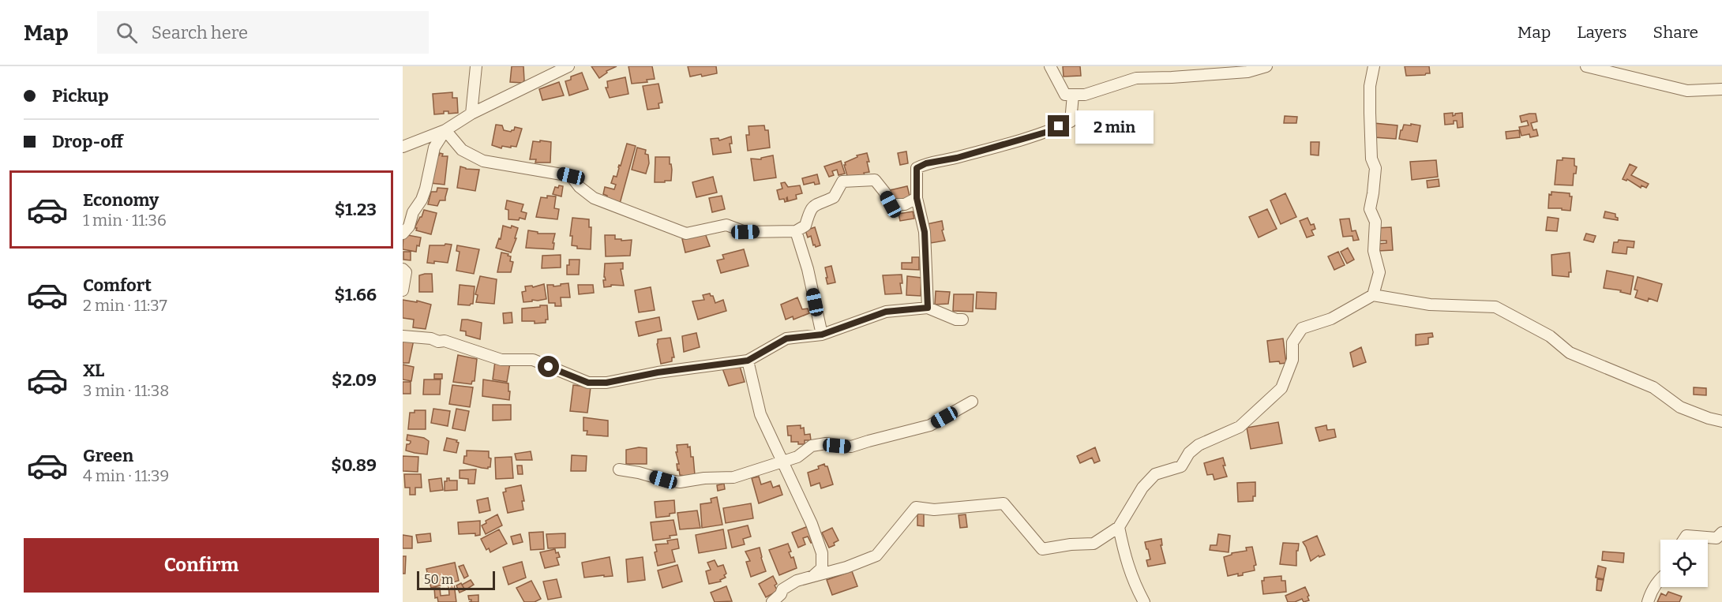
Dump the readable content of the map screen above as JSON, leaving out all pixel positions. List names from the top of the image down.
{
  "scale_bar": "50 m",
  "page": {
    "header": "Map",
    "search": "Search here",
    "nav": ["Map", "Layers", "Share"],
    "banner": ["Pickup", "Drop-off"],
    "bubble": "2 min",
    "list": [
      {
        "name": "Economy",
        "note": "1 min · 11:36",
        "value": "$1.23"
      },
      {
        "name": "Comfort",
        "note": "2 min · 11:37",
        "value": "$1.66"
      },
      {
        "name": "XL",
        "note": "3 min · 11:38",
        "value": "$2.09"
      },
      {
        "name": "Green",
        "note": "4 min · 11:39",
        "value": "$0.89"
      }
    ],
    "buttons": "Confirm",
    "scale": "50 m"
  }
}
